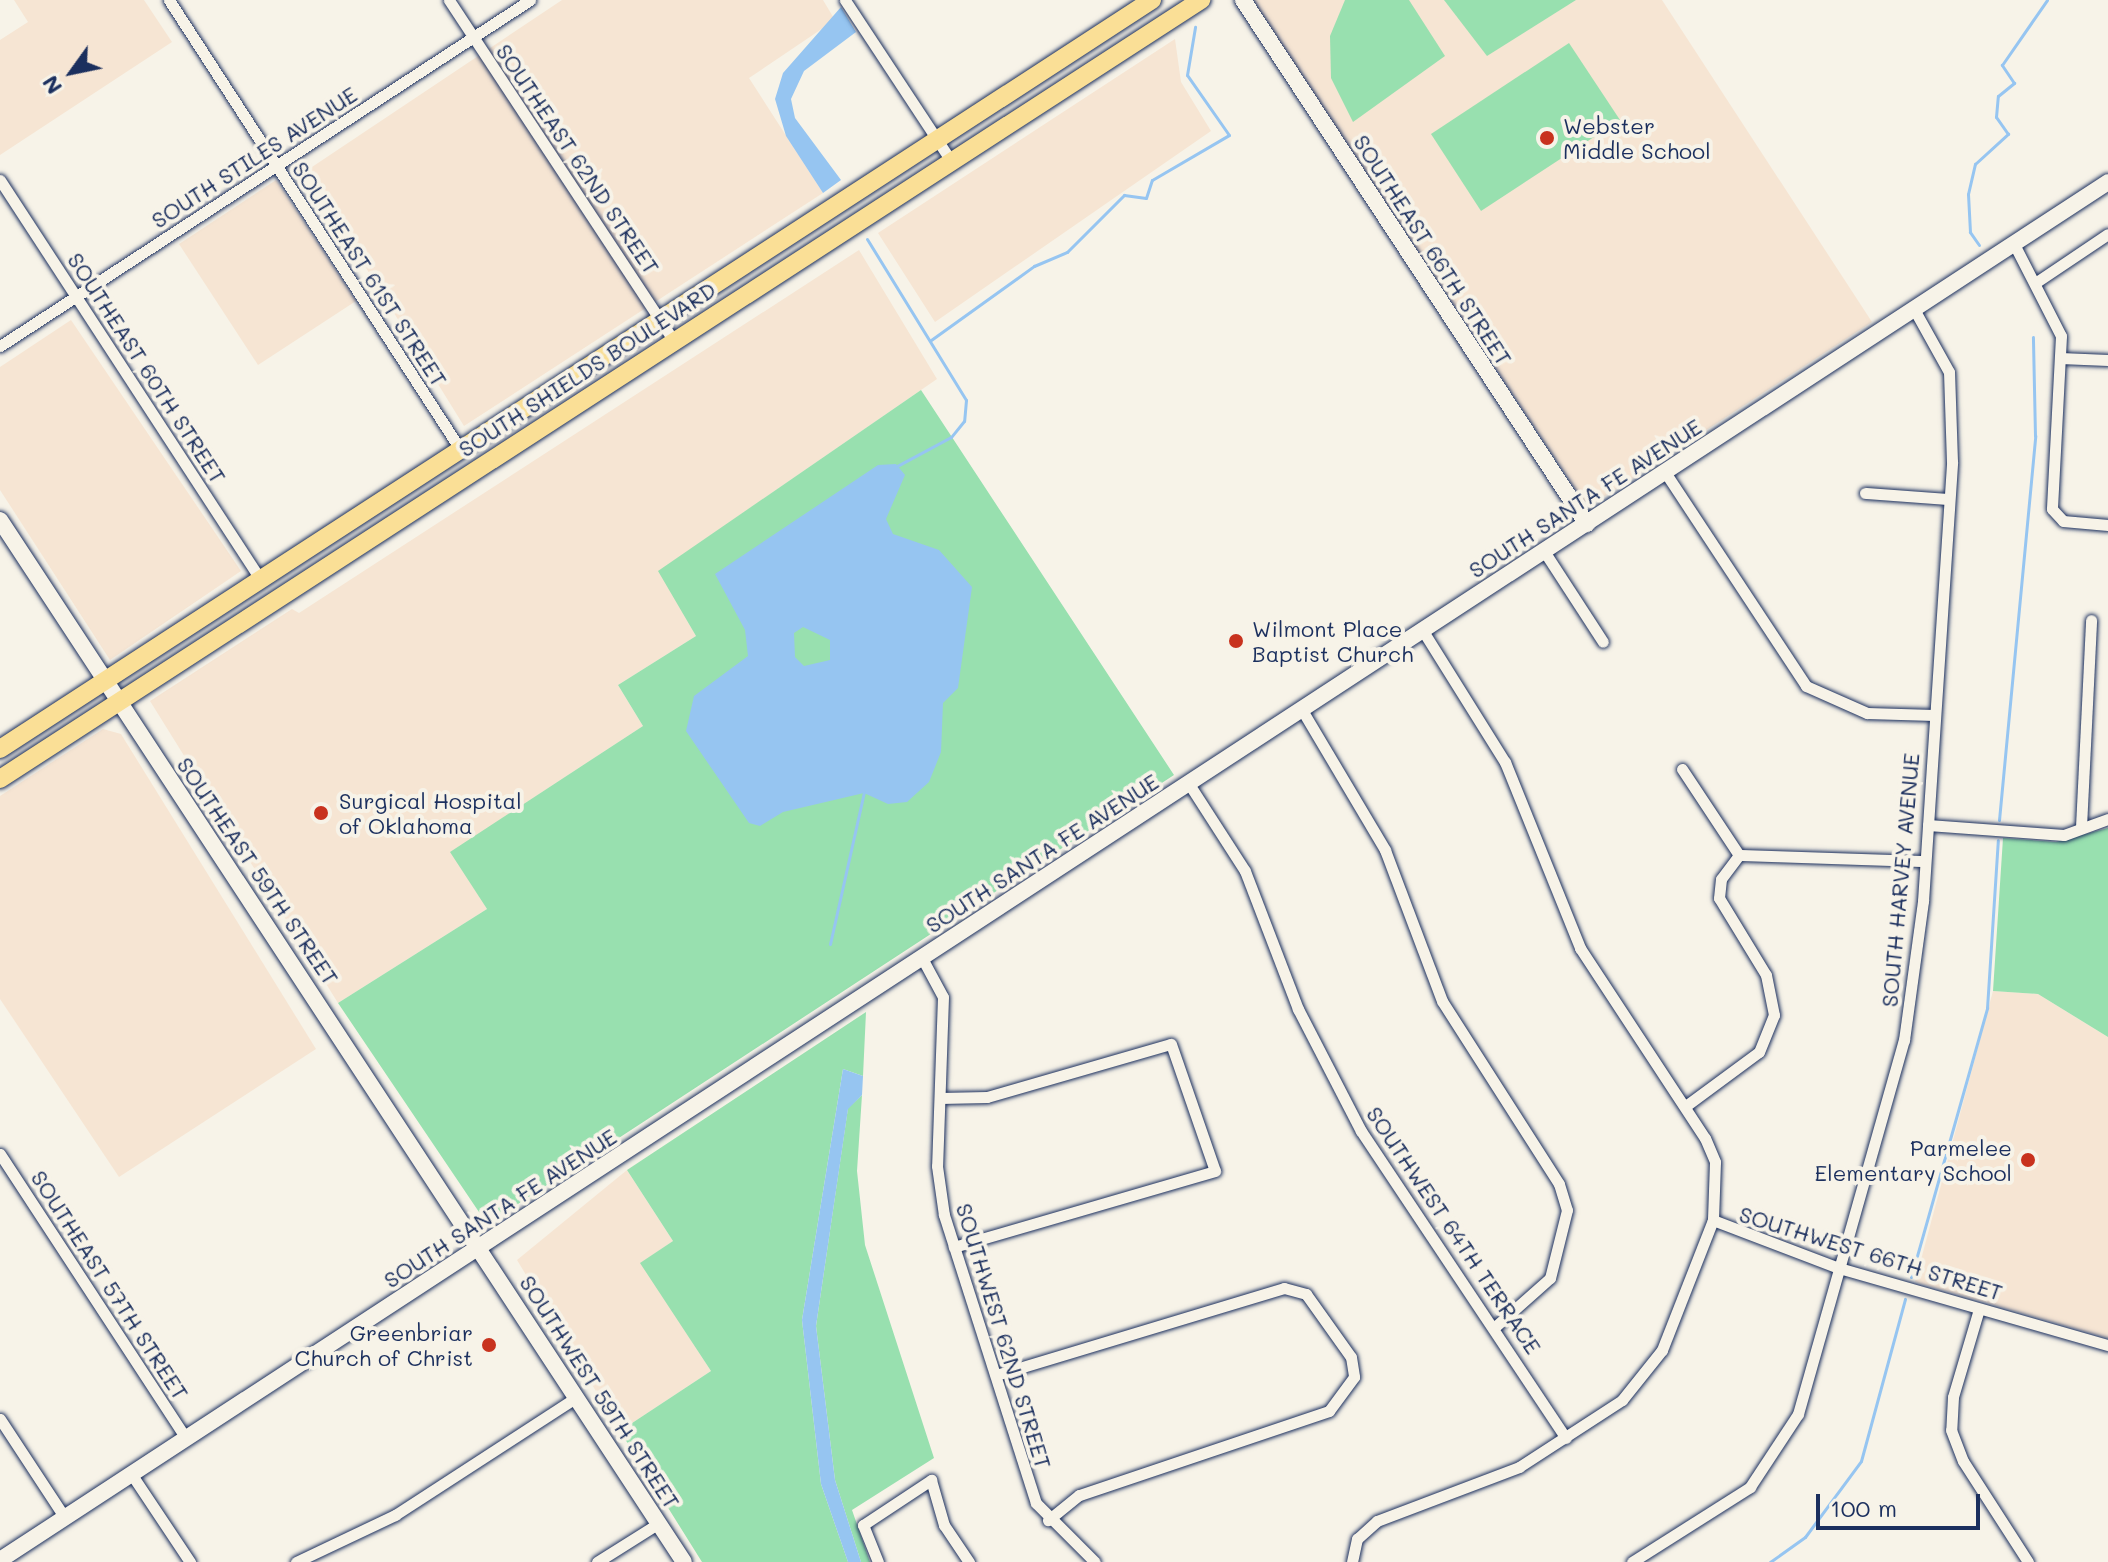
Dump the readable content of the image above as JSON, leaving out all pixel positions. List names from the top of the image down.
{
  "streets": {
    "main road": [
      "SOUTHEAST 66TH STREET",
      "SOUTH SHIELDS BOULEVARD",
      "SOUTH SANTA FE AVENUE",
      "SOUTHEAST 59TH STREET",
      "SOUTHWEST 59TH STREET"
    ],
    "street": [
      "SOUTH STILES AVENUE",
      "SOUTHEAST 62ND STREET",
      "SOUTHEAST 61ST STREET",
      "SOUTHEAST 60TH STREET",
      "SOUTH HARVEY AVENUE",
      "SOUTHWEST 64TH TERRACE",
      "SOUTHWEST 66TH STREET",
      "SOUTHEAST 57TH STREET",
      "SOUTHWEST 62ND STREET"
    ]
  },
  "crossings": [
    ["SOUTH STILES AVENUE", "SOUTHEAST 62ND STREET"],
    ["SOUTH STILES AVENUE", "SOUTHEAST 61ST STREET"],
    ["SOUTH STILES AVENUE", "SOUTHEAST 60TH STREET"],
    ["SOUTHEAST 62ND STREET", "SOUTH SHIELDS BOULEVARD"],
    ["SOUTHEAST 66TH STREET", "SOUTH SANTA FE AVENUE"],
    ["SOUTHEAST 61ST STREET", "SOUTH SHIELDS BOULEVARD"],
    ["SOUTHEAST 60TH STREET", "SOUTH SHIELDS BOULEVARD"],
    ["SOUTH SHIELDS BOULEVARD", "SOUTHEAST 59TH STREET"],
    ["SOUTH SANTA FE AVENUE", "SOUTHEAST 59TH STREET"],
    ["SOUTH SANTA FE AVENUE", "SOUTH HARVEY AVENUE"],
    ["SOUTH SANTA FE AVENUE", "SOUTHWEST 64TH TERRACE"],
    ["SOUTH SANTA FE AVENUE", "SOUTHWEST 66TH STREET"],
    ["SOUTH SANTA FE AVENUE", "SOUTHEAST 57TH STREET"],
    ["SOUTH SANTA FE AVENUE", "SOUTHWEST 62ND STREET"],
    ["SOUTH SANTA FE AVENUE", "SOUTHWEST 59TH STREET"],
    ["SOUTHEAST 59TH STREET", "SOUTHWEST 59TH STREET"],
    ["SOUTH HARVEY AVENUE", "SOUTHWEST 66TH STREET"]
  ],
  "places": [
    "Webster Middle School",
    "Wilmont Place Baptist Church",
    "Surgical Hospital of Oklahoma",
    "Parmelee Elementary School",
    "Greenbriar Church of Christ"
  ],
  "scale_bar": "100 m",
  "north": "bottom left"
}
